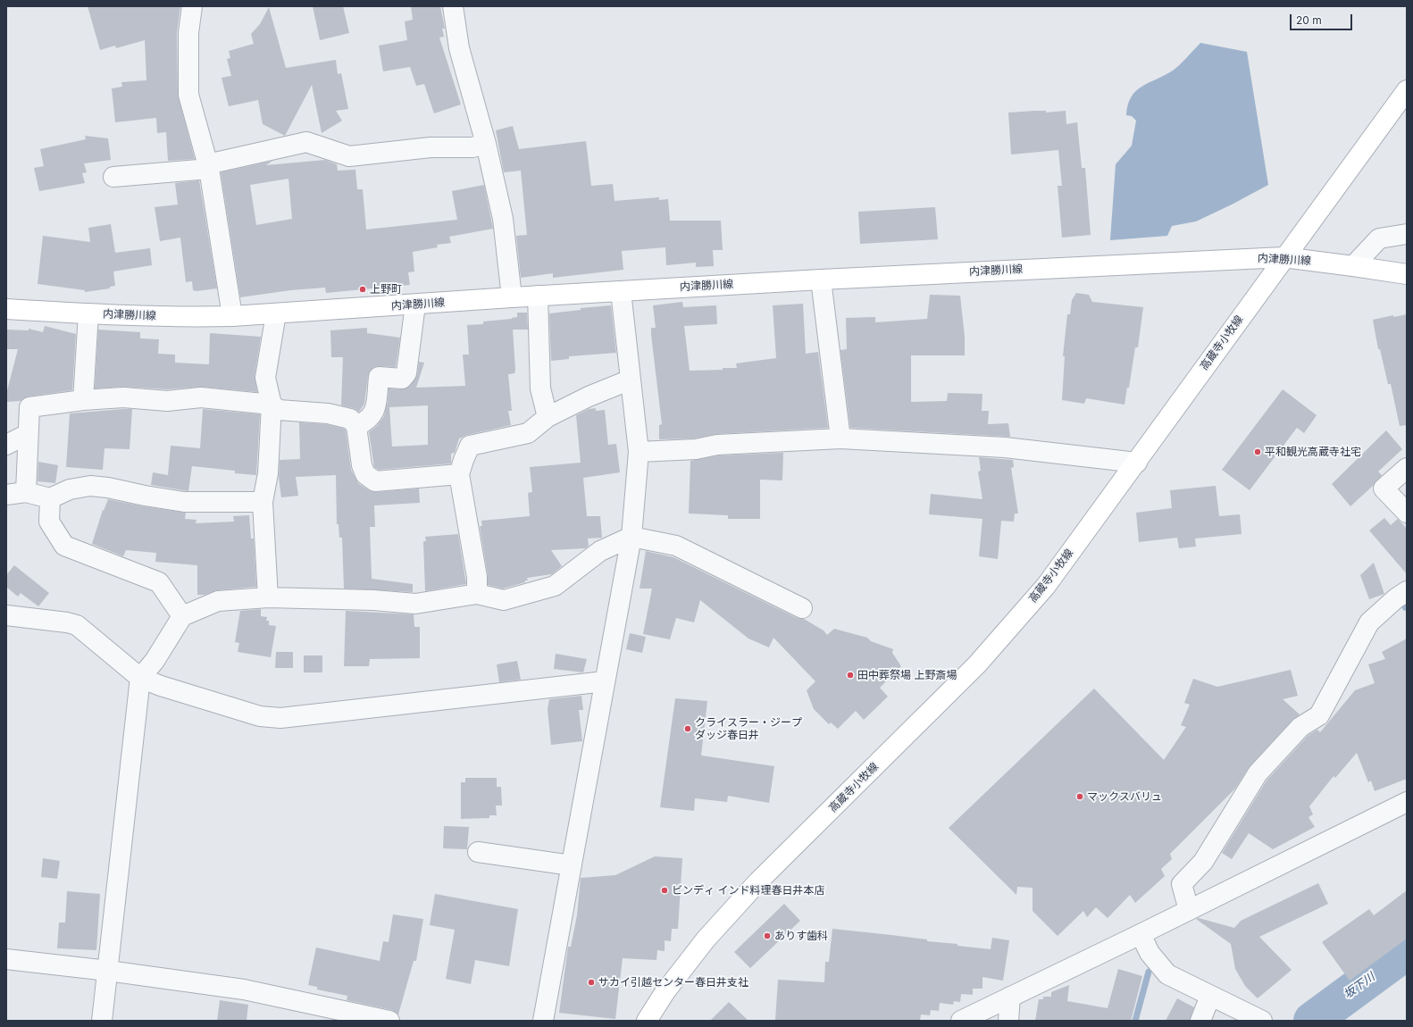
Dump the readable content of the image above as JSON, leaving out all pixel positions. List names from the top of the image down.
{
  "streets": {
    "main road": ["内津勝川線", "高蔵寺小牧線"]
  },
  "crossings": [
    ["内津勝川線", "高蔵寺小牧線"]
  ],
  "water": ["坂下川"],
  "places": [
    "上野町",
    "平和観光高蔵寺社宅",
    "田中葬祭場 上野斎場",
    "クライスラー・ジープ ダッジ春日井",
    "マックスバリュ",
    "ビンディ インド料理春日井本店",
    "ありす歯科",
    "サカイ引越センター春日井支社"
  ],
  "scale_bar": "20 m"
}
